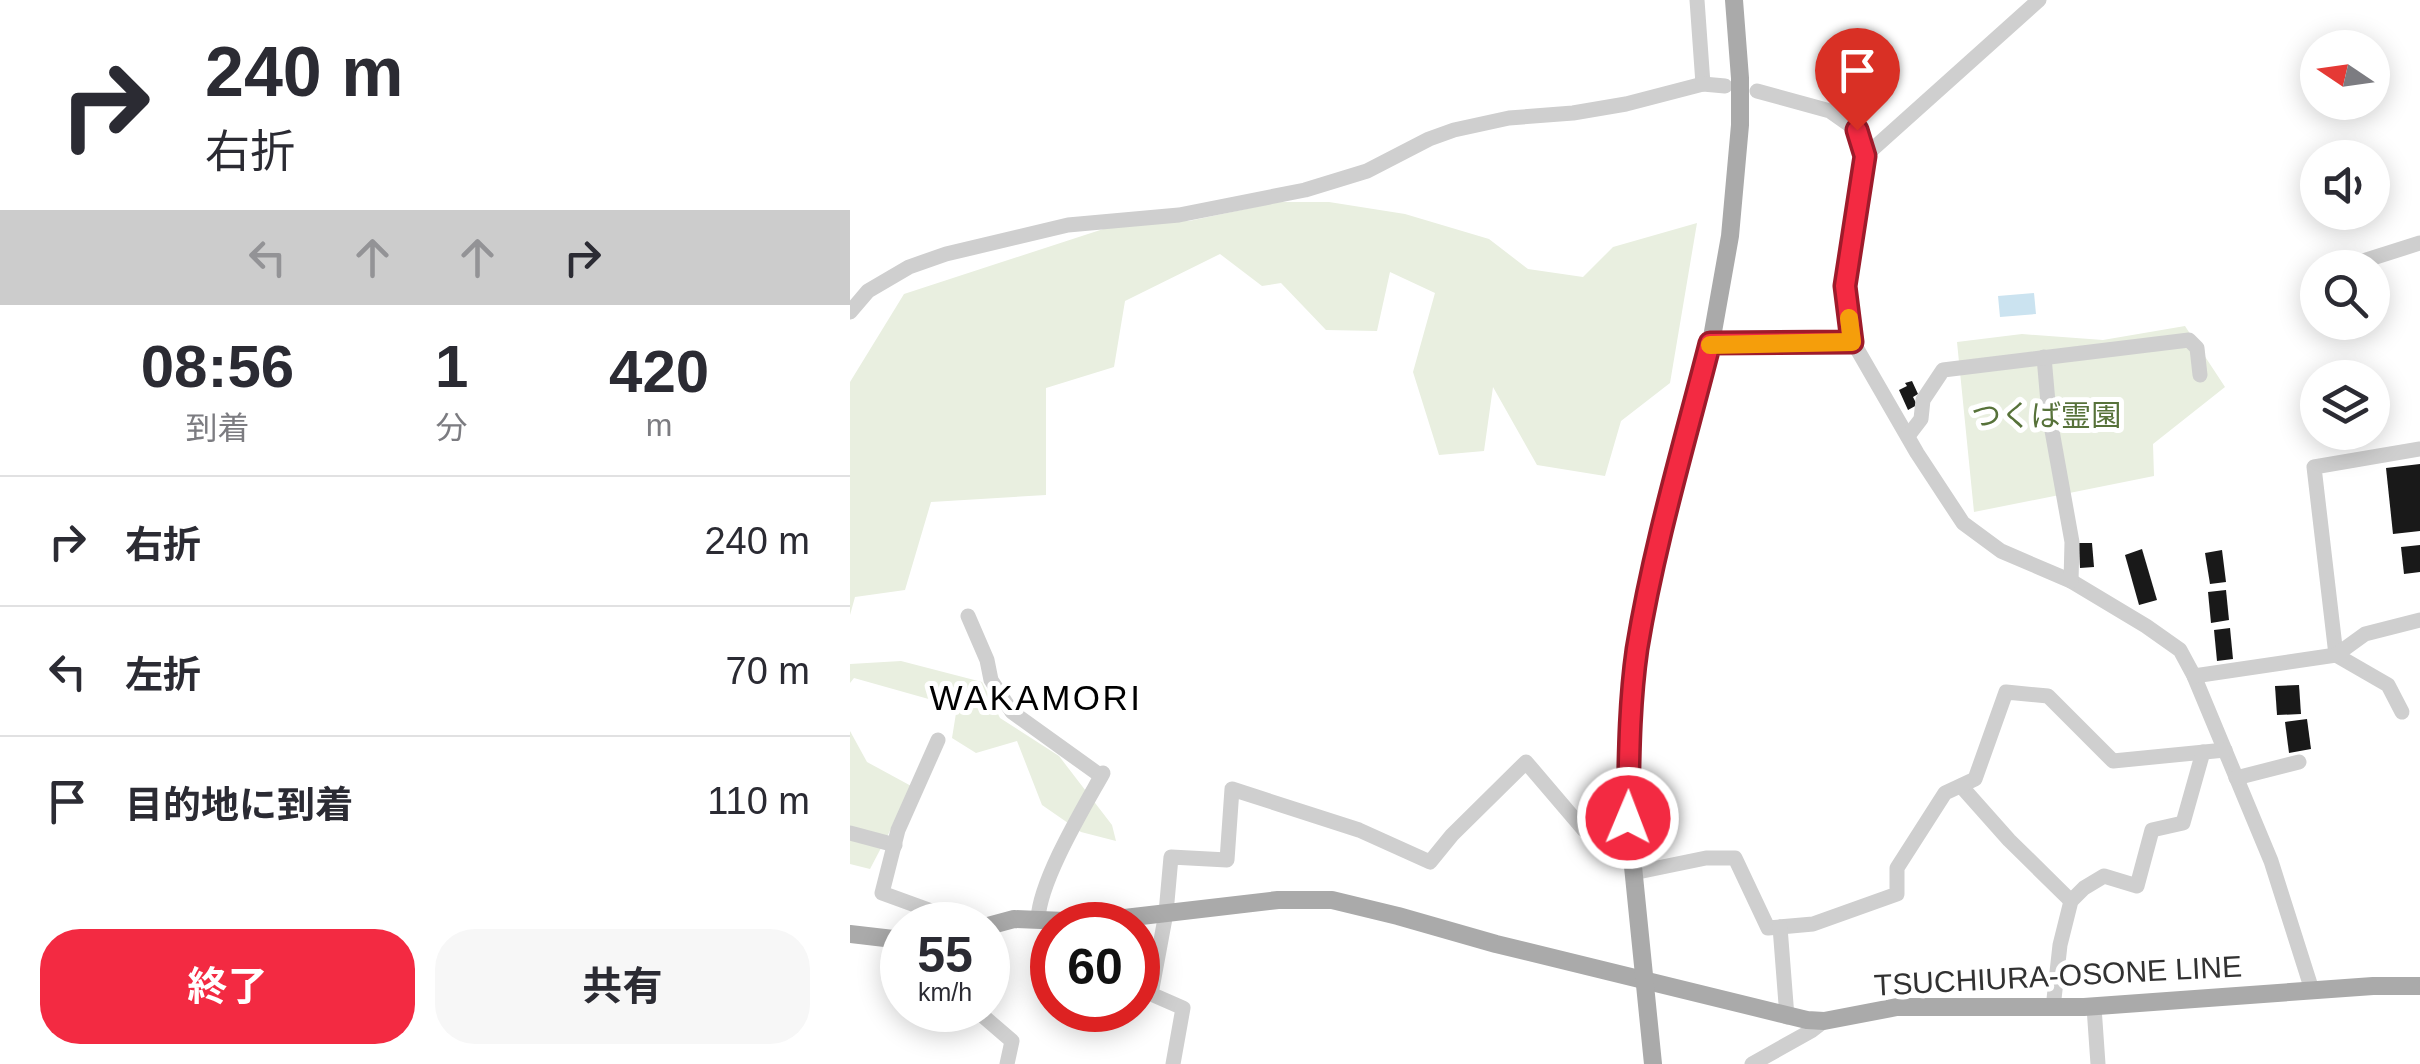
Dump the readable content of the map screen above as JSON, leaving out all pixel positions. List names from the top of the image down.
{
  "streets": {
    "main road": ["TSUCHIURA-OSONE LINE"]
  },
  "districts": ["WAKAMORI"],
  "parks": ["つくば霊園"],
  "north": "left",
  "page": {
    "turn": ["240 m", "右折"],
    "eta": [
      "08:56",
      "到着",
      "1",
      "分",
      "420",
      "m"
    ],
    "list": [
      {
        "name": "右折",
        "value": "240 m"
      },
      {
        "name": "左折",
        "value": "70 m"
      },
      {
        "name": "目的地に到着",
        "value": "110 m"
      }
    ],
    "speed": "55 km/h",
    "limit": "60",
    "buttons": ["終了", "共有"]
  }
}
